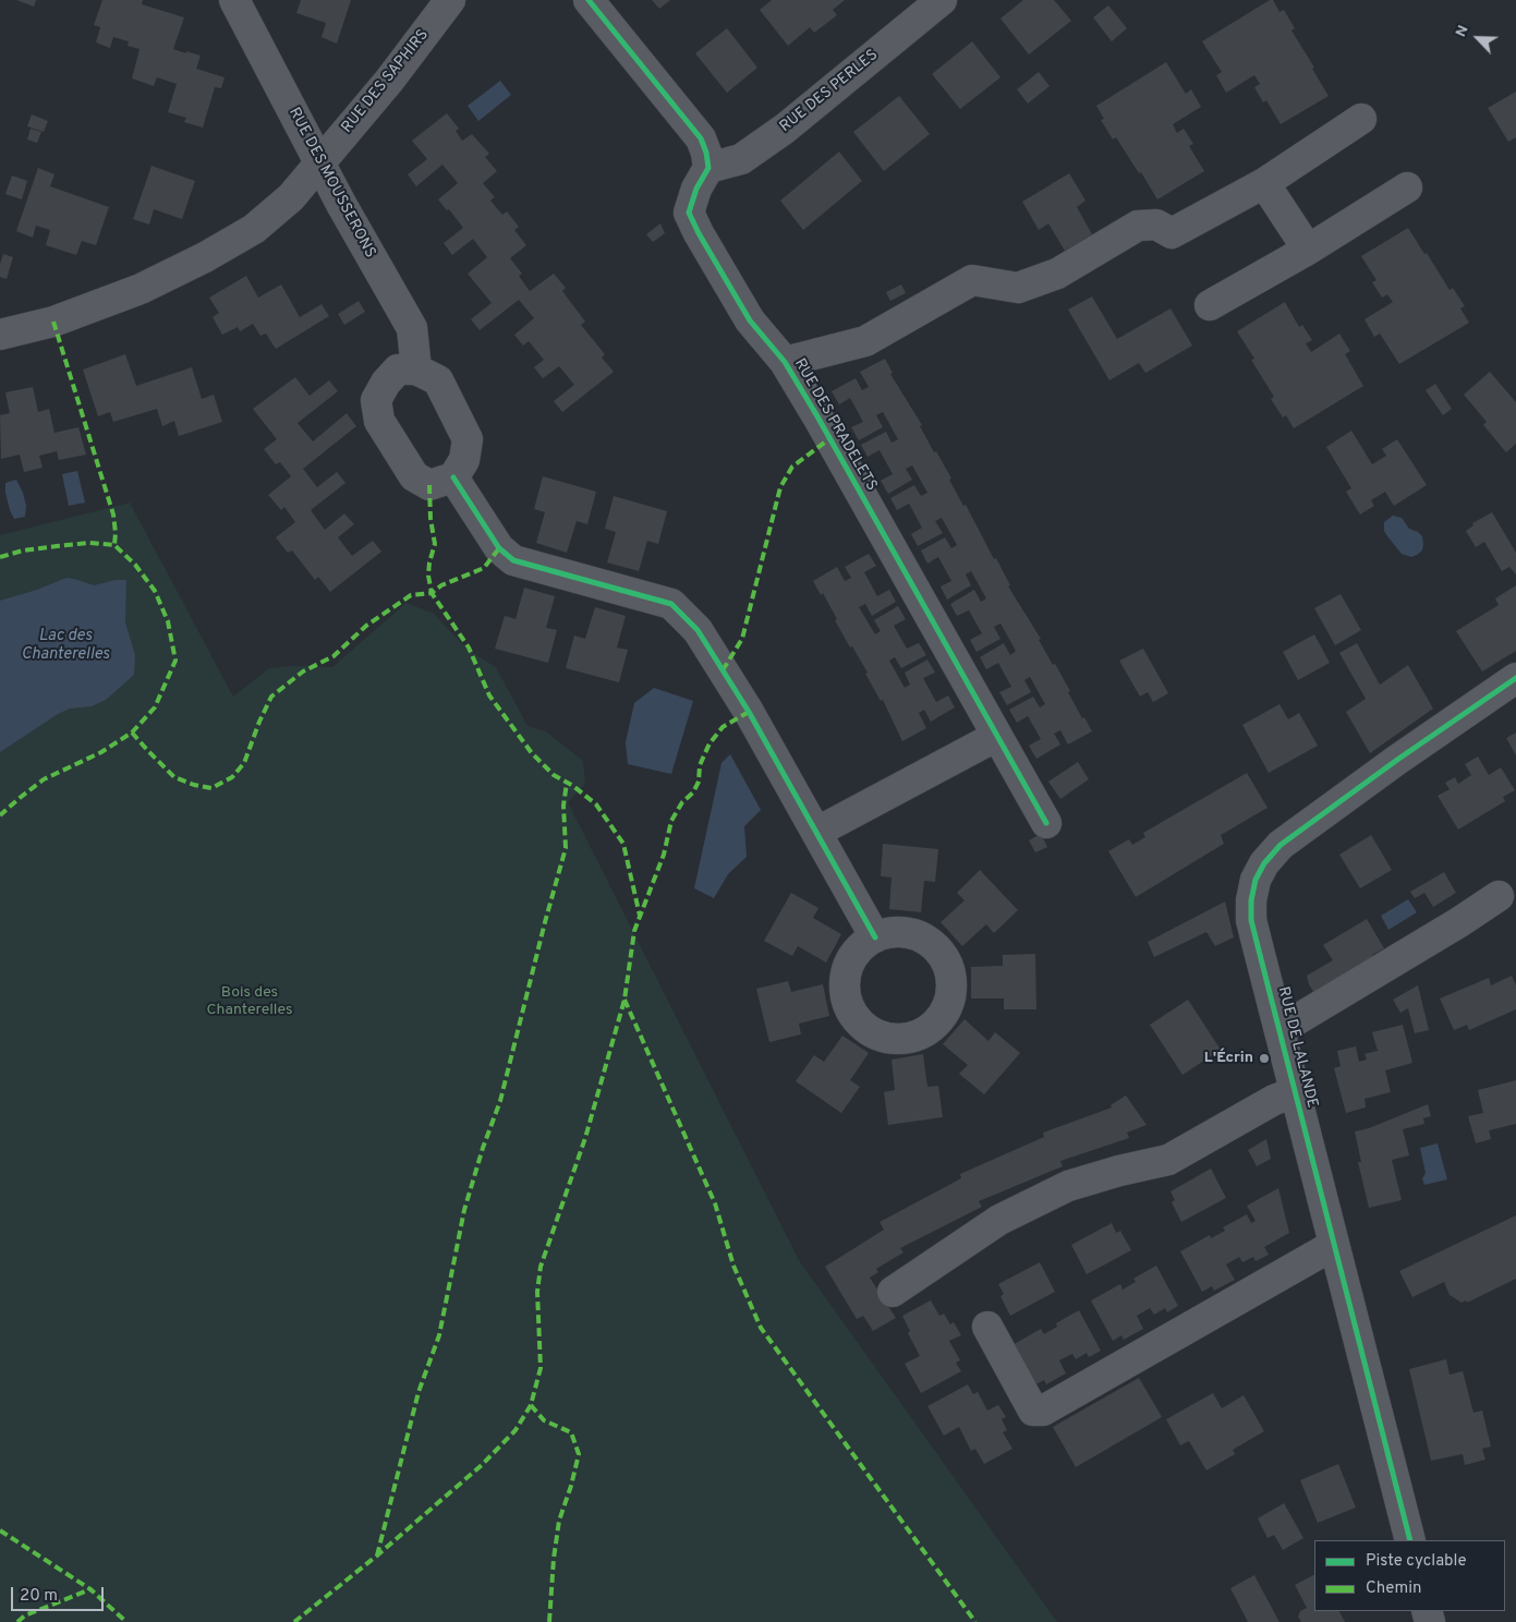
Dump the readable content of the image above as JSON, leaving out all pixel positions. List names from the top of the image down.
{
  "streets": {
    "street": [
      "RUE DES SAPHIRS",
      "RUE DES PERLES",
      "RUE DES MOUSSERONS",
      "RUE DES PRADELETS",
      "RUE DE LALANDE"
    ]
  },
  "crossings": [
    ["RUE DES SAPHIRS", "RUE DES MOUSSERONS"],
    ["RUE DES PERLES", "RUE DES PRADELETS"]
  ],
  "water": ["Lac des Chanterelles"],
  "parks": ["Bois des Chanterelles"],
  "places": ["L'Écrin"],
  "legend": ["Piste cyclable", "Chemin"],
  "scale_bar": "20 m",
  "north": "top left"
}
